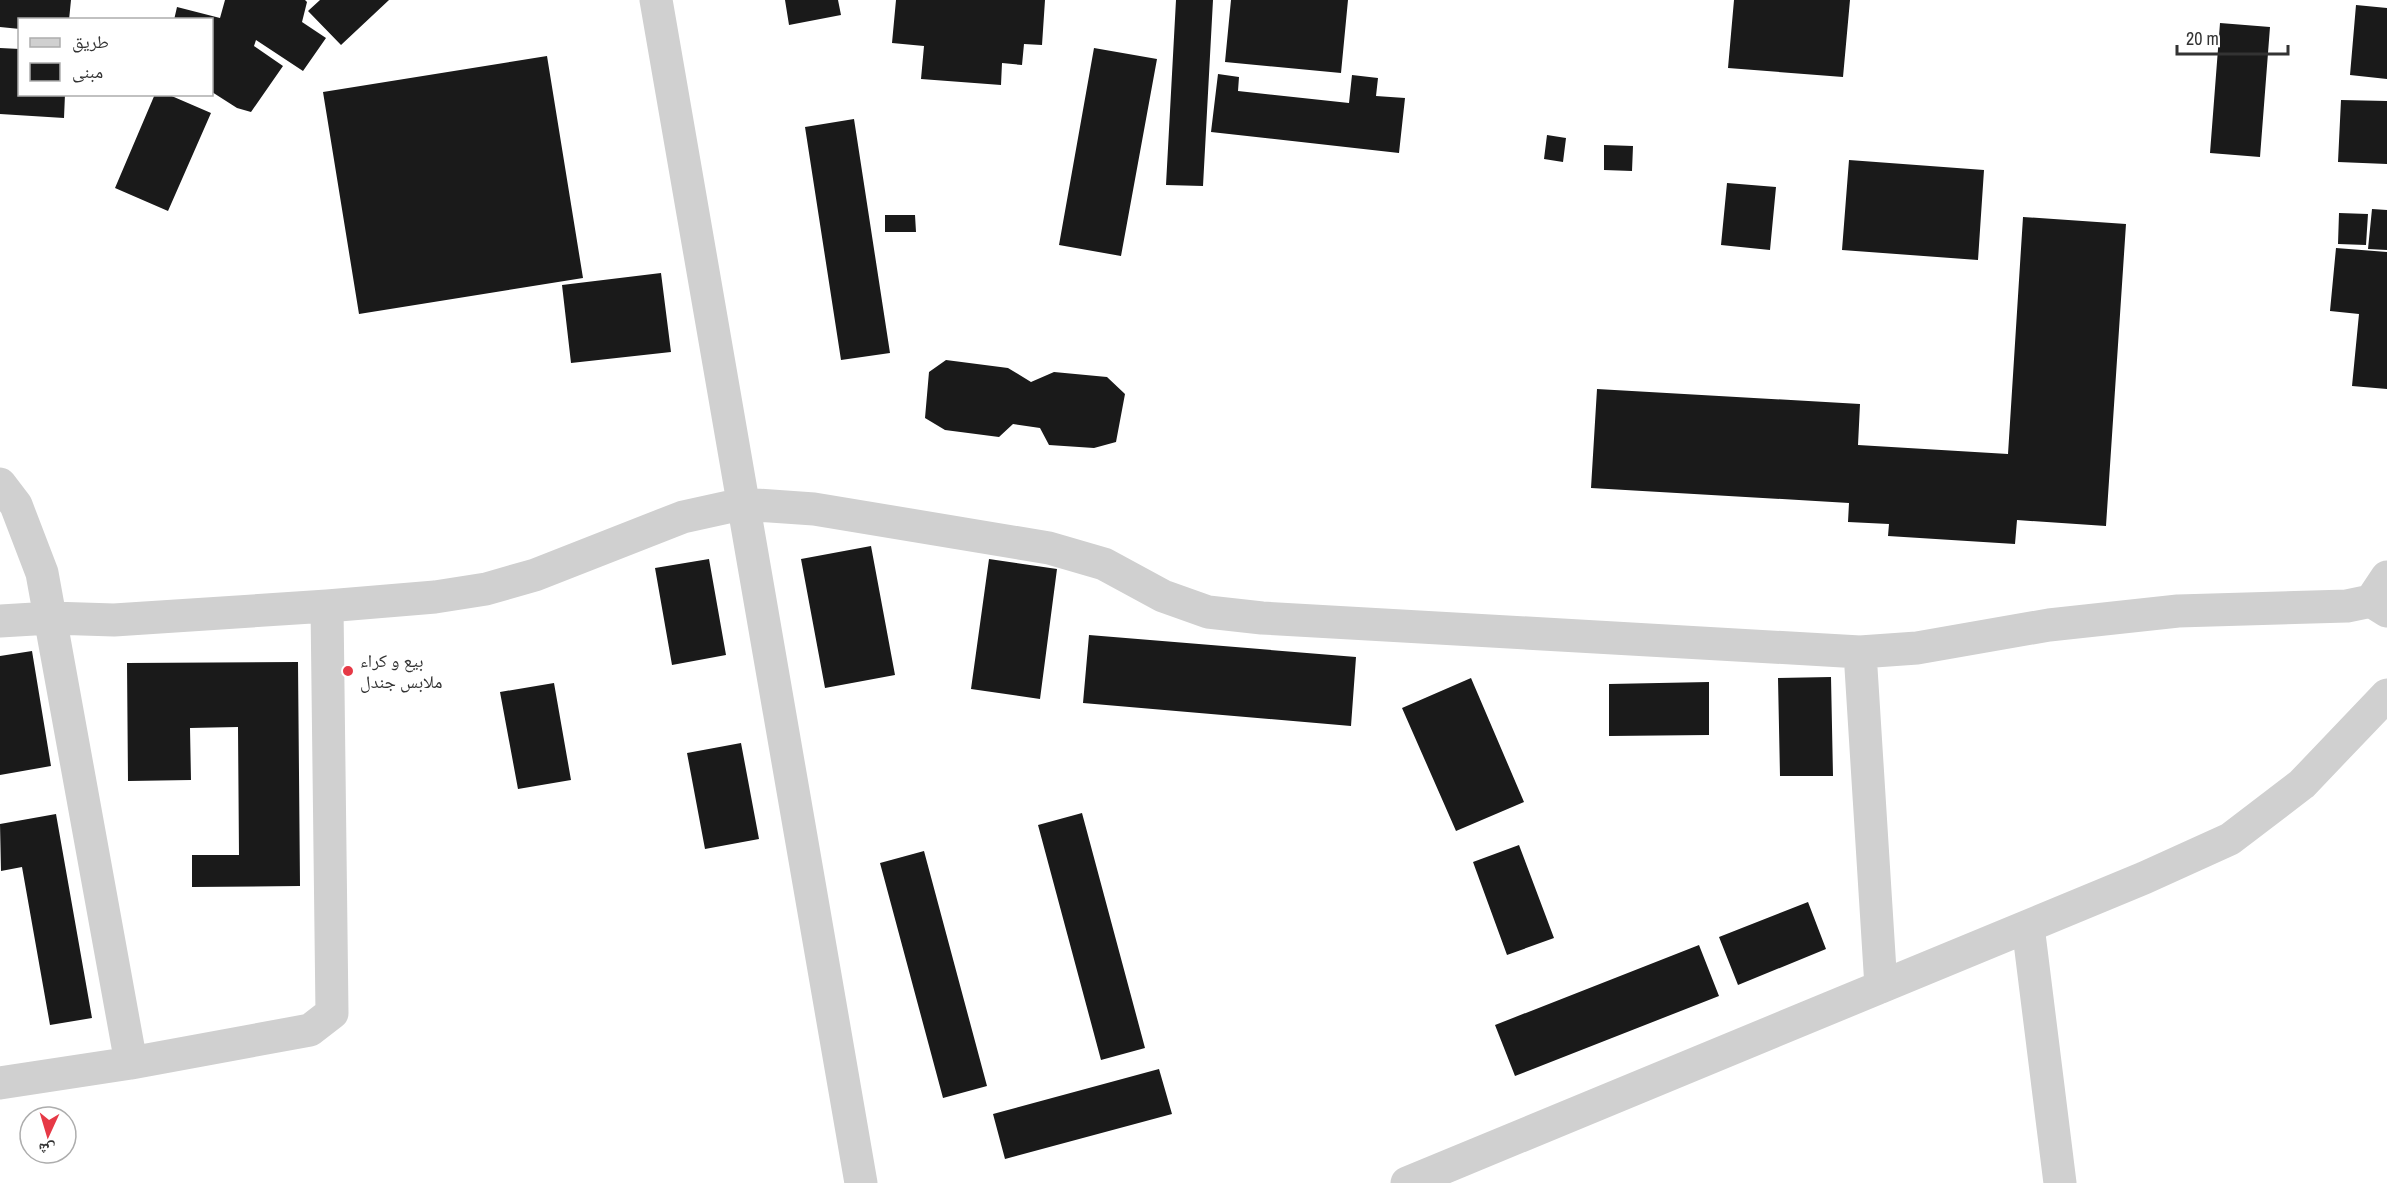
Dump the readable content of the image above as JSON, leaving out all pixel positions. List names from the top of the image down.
{
  "places": ["بيع و كراء ملابس جندل"],
  "legend": ["طريق", "مبنى"],
  "scale_bar": "20 m",
  "north": "bottom"
}
